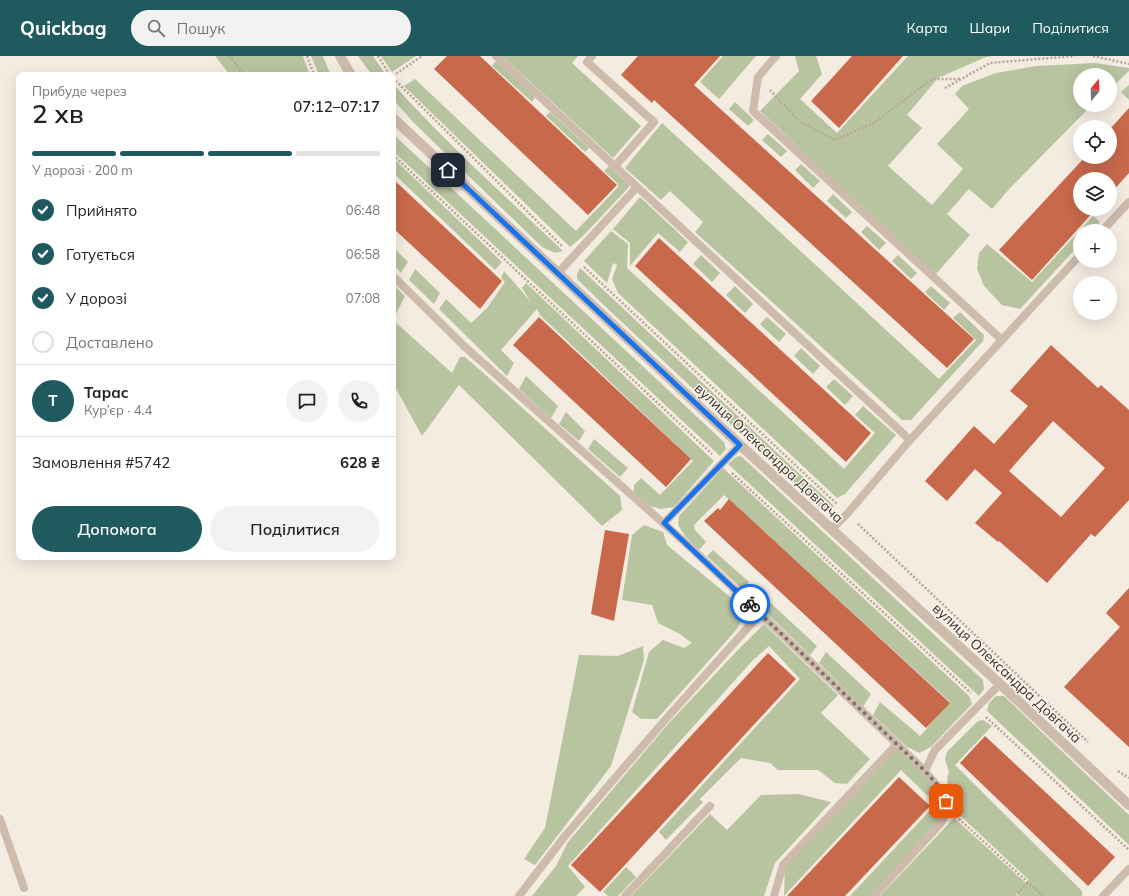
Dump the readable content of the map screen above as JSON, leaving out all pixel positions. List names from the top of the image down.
{
  "streets": {
    "street": ["вулиця Олександра Довгача"]
  },
  "north": "top",
  "page": {
    "header": "Quickbag",
    "search": "Пошук",
    "nav": ["Карта", "Шари", "Поділитися"],
    "map_buttons": ["+", "−"],
    "heading": ["2 хв", "Прибуде через", "07:12–07:17"],
    "panel": [
      "Тарас",
      "Кур’єр · 4.4",
      "Замовлення #5742",
      "628 ₴"
    ],
    "bar": "У дорозі · 200 m",
    "list": [
      ["Прийнято", "06:48"],
      ["Готується", "06:58"],
      ["У дорозі", "07:08"],
      "Доставлено"
    ],
    "round": "Т",
    "buttons": ["Допомога", "Поділитися"]
  }
}
